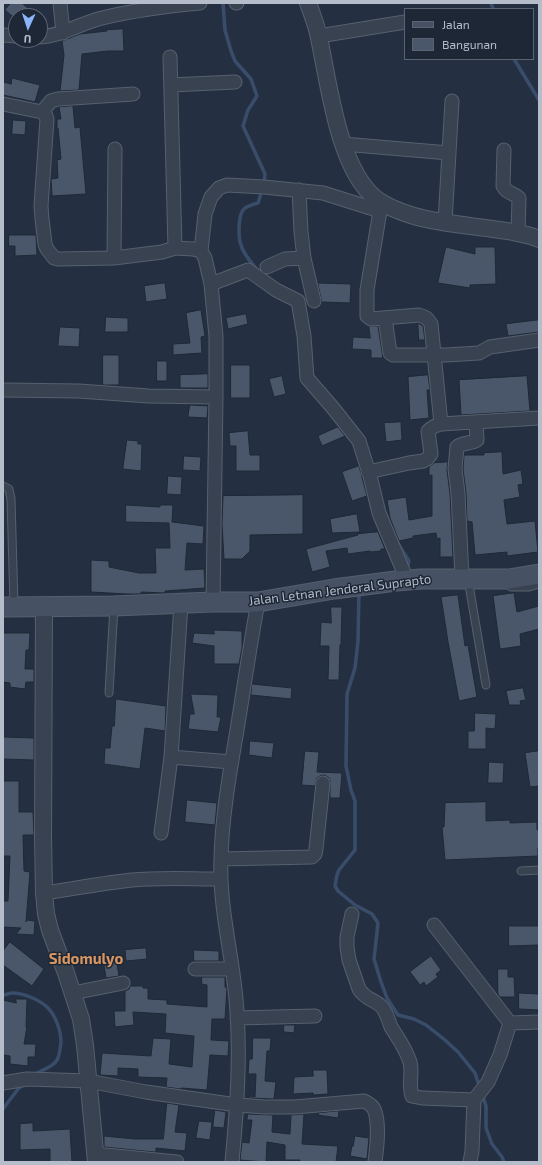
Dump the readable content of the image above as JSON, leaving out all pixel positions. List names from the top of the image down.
{
  "streets": {
    "main road": ["Jalan Letnan Jenderal Suprapto"]
  },
  "districts": ["Sidomulyo"],
  "legend": ["Jalan", "Bangunan"],
  "north": "bottom"
}
